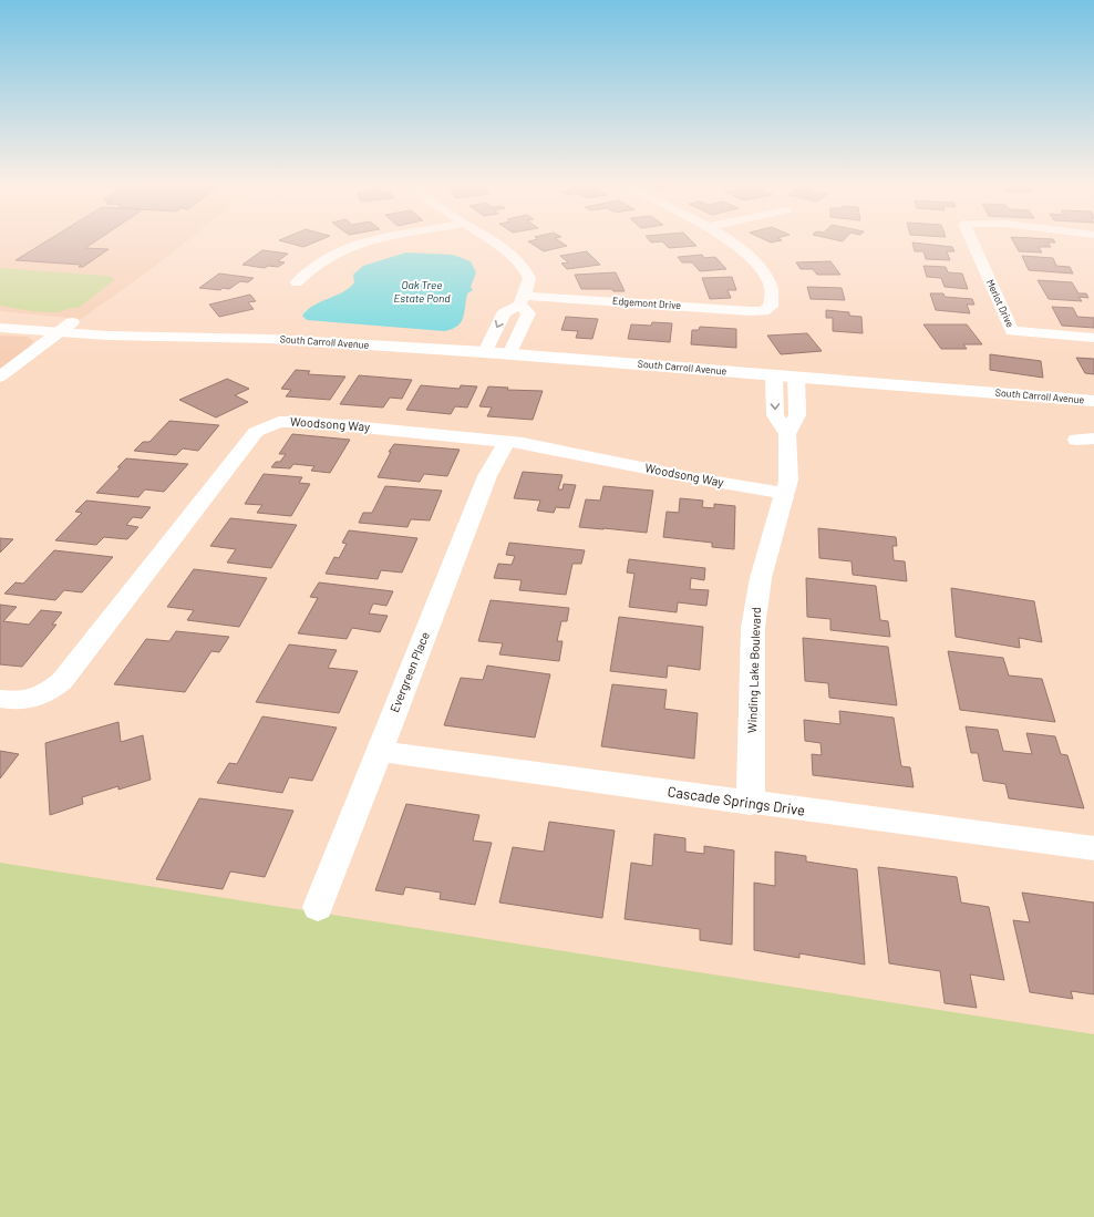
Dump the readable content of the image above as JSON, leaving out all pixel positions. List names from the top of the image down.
{
  "streets": {
    "main road": ["South Carroll Avenue"],
    "street": [
      "Edgemont Drive",
      "Merlot Drive",
      "Woodsong Way",
      "Winding Lake Boulevard",
      "Evergreen Place",
      "Cascade Springs Drive"
    ]
  },
  "crossings": [
    ["South Carroll Avenue", "Winding Lake Boulevard"],
    ["Woodsong Way", "Winding Lake Boulevard"],
    ["Woodsong Way", "Evergreen Place"],
    ["Winding Lake Boulevard", "Cascade Springs Drive"],
    ["Evergreen Place", "Cascade Springs Drive"]
  ],
  "water": ["Oak Tree Estate Pond"]
}
